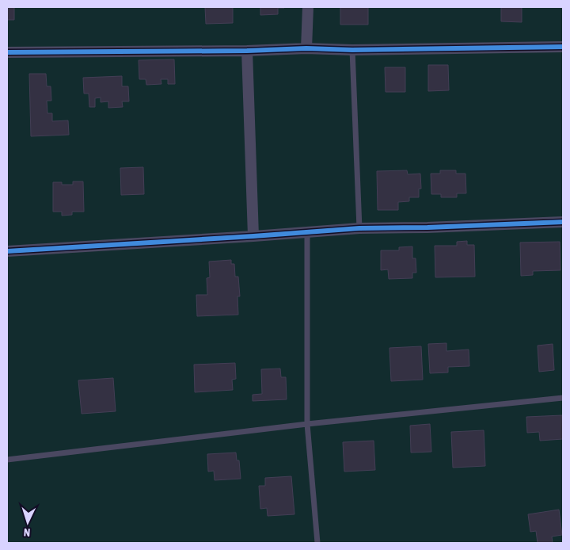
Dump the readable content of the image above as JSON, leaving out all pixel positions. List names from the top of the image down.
{
  "north": "bottom"
}
